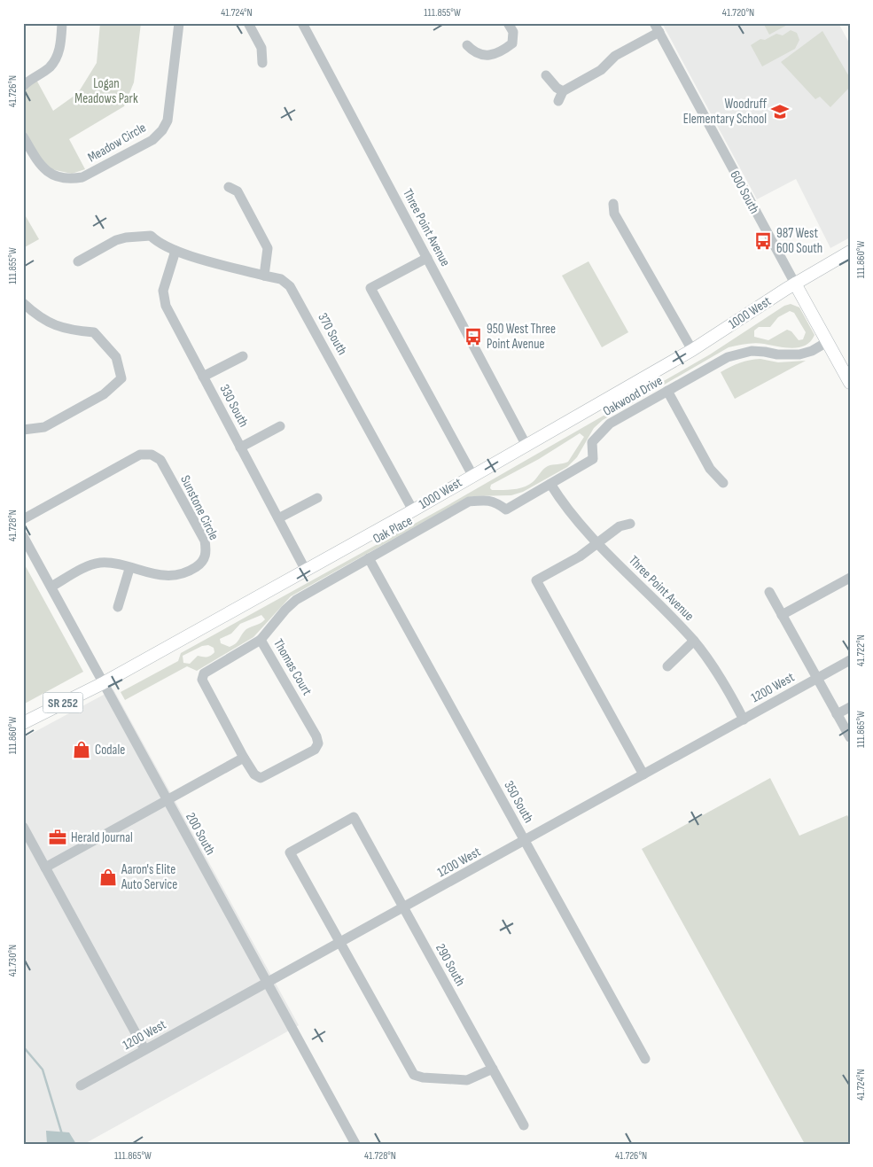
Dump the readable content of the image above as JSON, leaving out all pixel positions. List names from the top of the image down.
{
  "streets": {
    "main road": ["600 South", "1000 West", "SR 252"],
    "street": [
      "Meadow Circle",
      "Three Point Avenue",
      "370 South",
      "Oakwood Drive",
      "330 South",
      "Sunstone Circle",
      "Oak Place",
      "Thomas Court",
      "1200 West",
      "350 South",
      "200 South",
      "290 South"
    ]
  },
  "crossings": [
    ["600 South", "1000 West"],
    ["600 South", "Oakwood Drive"],
    ["Three Point Avenue", "1000 West"],
    ["Three Point Avenue", "Oakwood Drive"],
    ["Three Point Avenue", "Oak Place"],
    ["Three Point Avenue", "1200 West"],
    ["1000 West", "370 South"],
    ["1000 West", "330 South"],
    ["1000 West", "200 South"],
    ["370 South", "330 South"],
    ["Oakwood Drive", "Oak Place"],
    ["Sunstone Circle", "200 South"],
    ["Oak Place", "Thomas Court"],
    ["Oak Place", "350 South"],
    ["1200 West", "350 South"],
    ["1200 West", "200 South"],
    ["1200 West", "290 South"]
  ],
  "parks": ["Logan Meadows Park"],
  "places": {
    "school or university": ["Woodruff Elementary School"],
    "bus stop": ["987 West 600 South", "950 West Three Point Avenue"],
    "shop": ["Codale", "Aaron's Elite Auto Service"],
    "office": ["Herald Journal"]
  },
  "coordinates": [
    "41.724°N",
    "111.855°W",
    "41.720°N",
    "41.726°N",
    "111.860°W",
    "41.728°N",
    "41.722°N",
    "111.865°W",
    "41.730°N"
  ]
}
